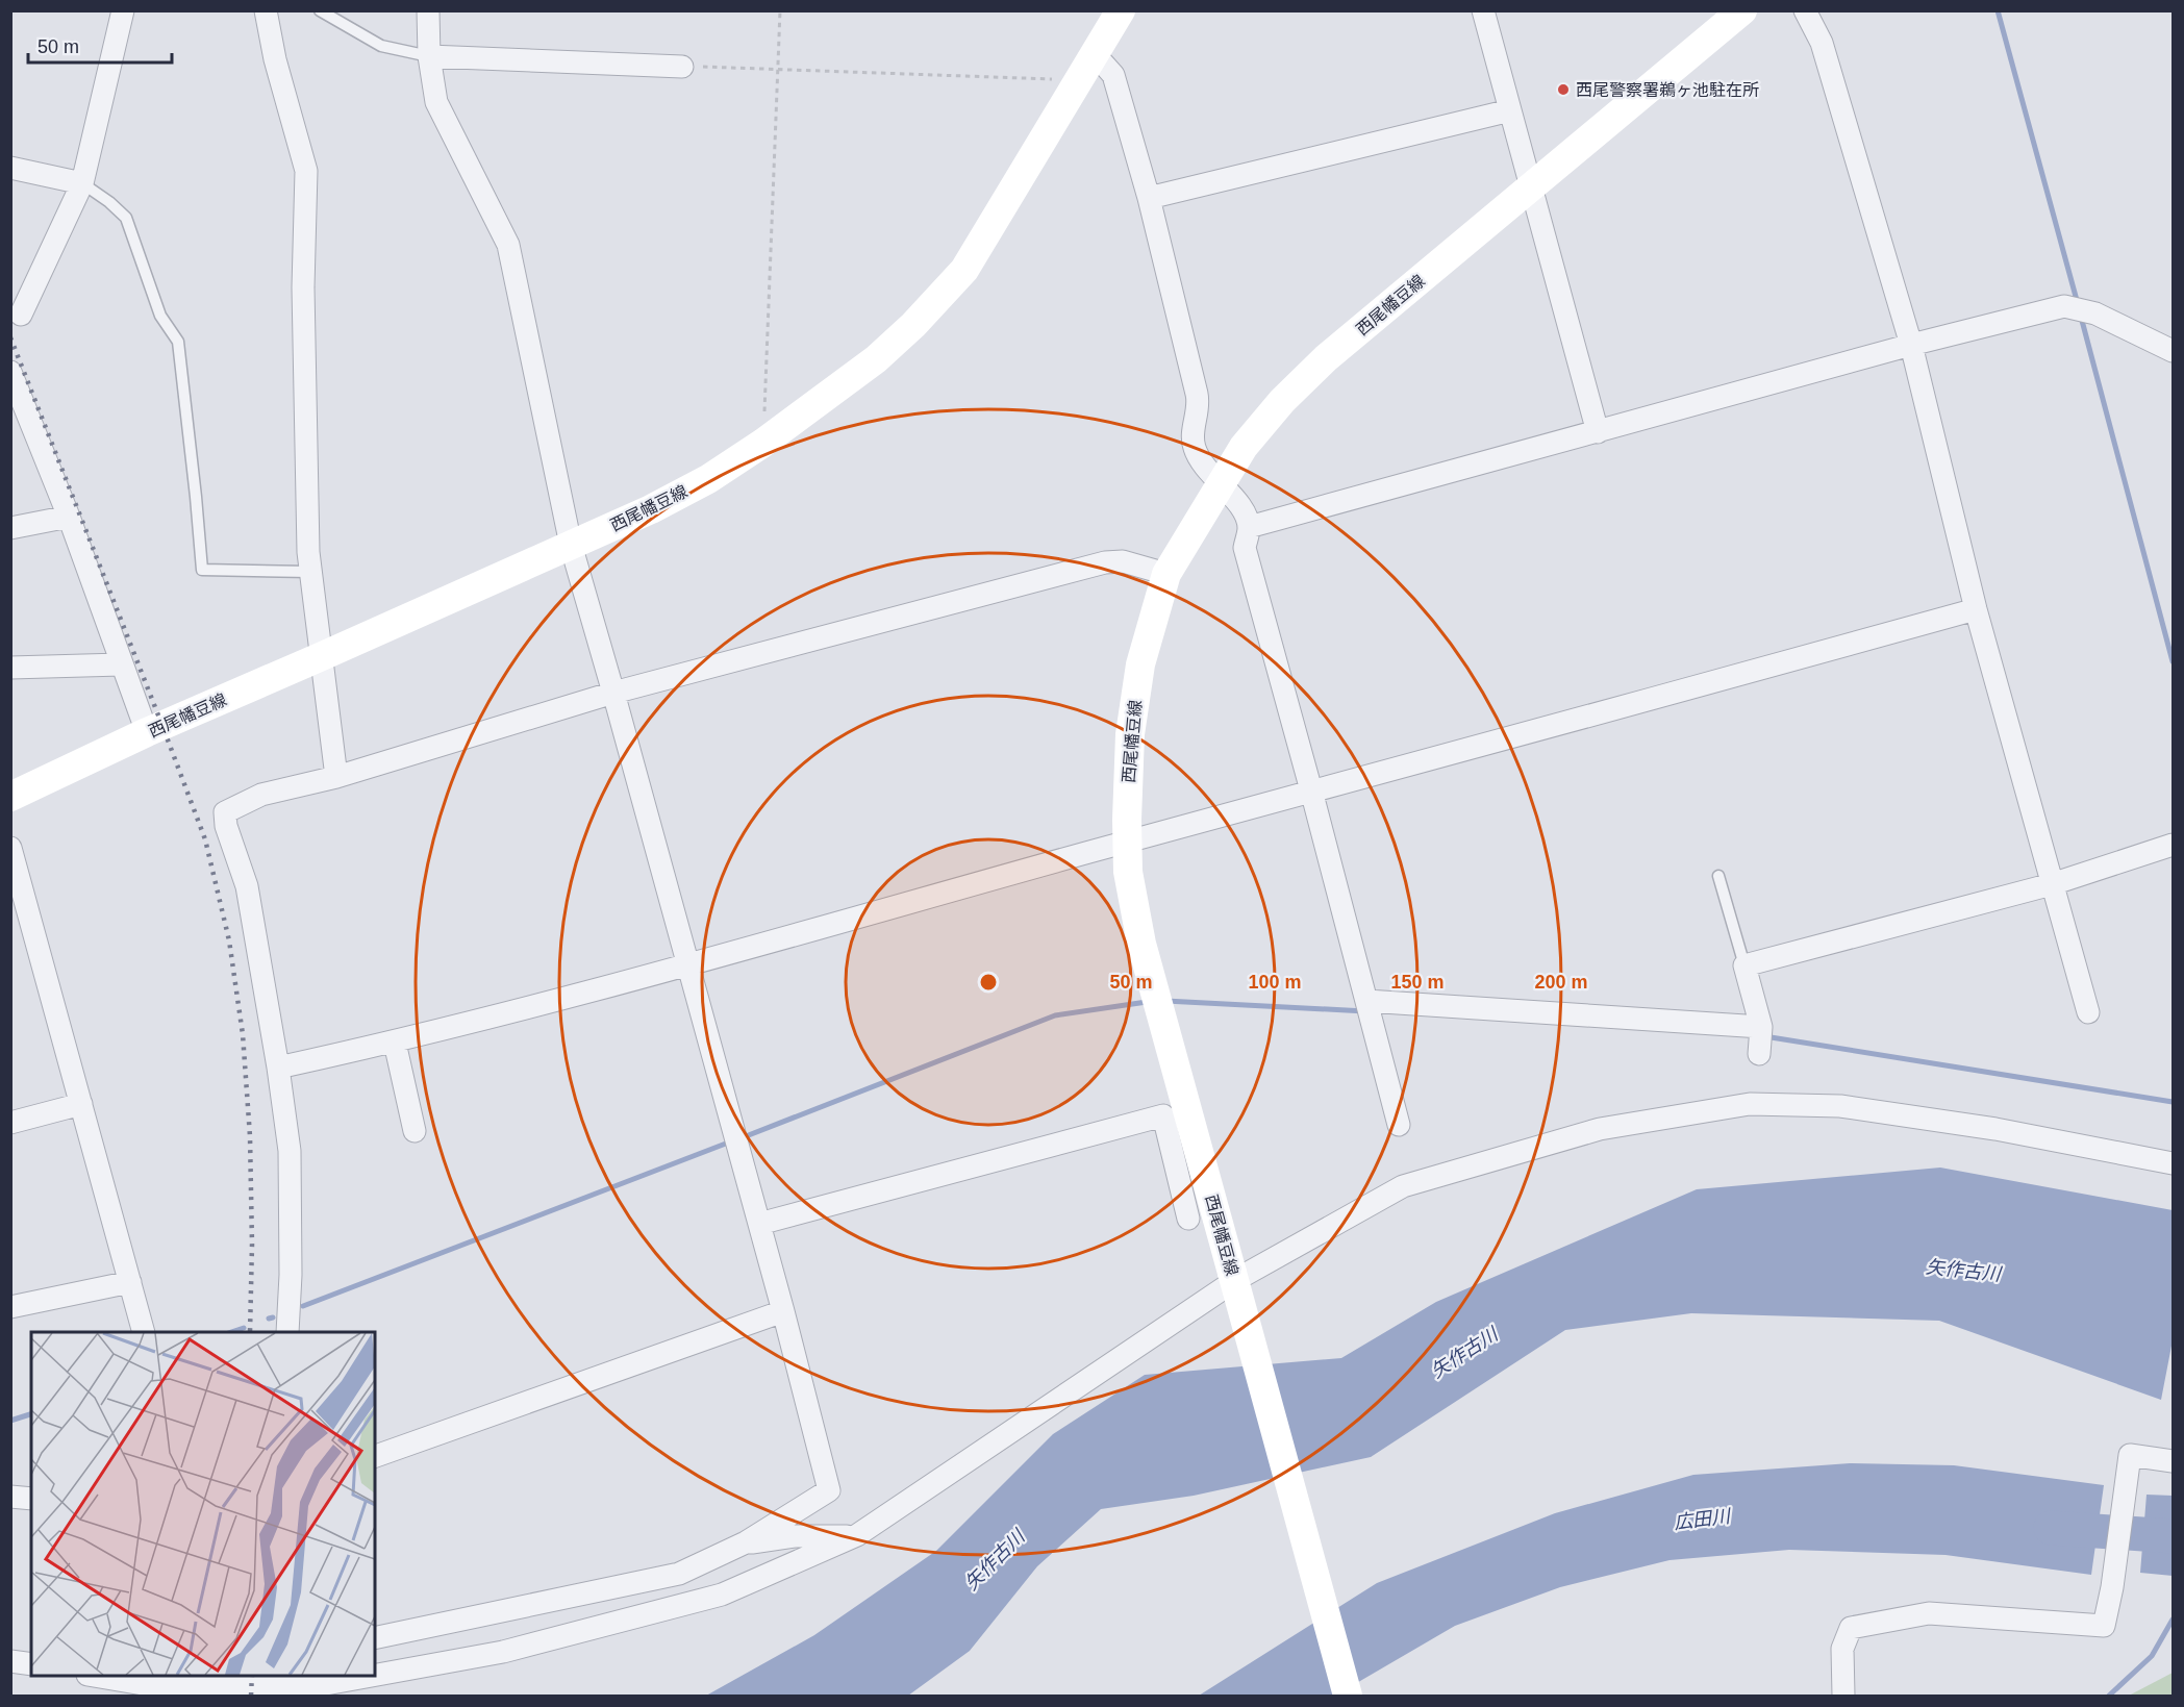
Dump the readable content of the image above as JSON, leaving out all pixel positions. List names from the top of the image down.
{
  "streets": {
    "main road": ["西尾幡豆線"]
  },
  "water": ["矢作古川", "広田川"],
  "places": ["西尾警察署鵜ヶ池駐在所"],
  "scale_bar": "50 m",
  "rings": [
    "50 m",
    "100 m",
    "150 m",
    "200 m"
  ]
}
